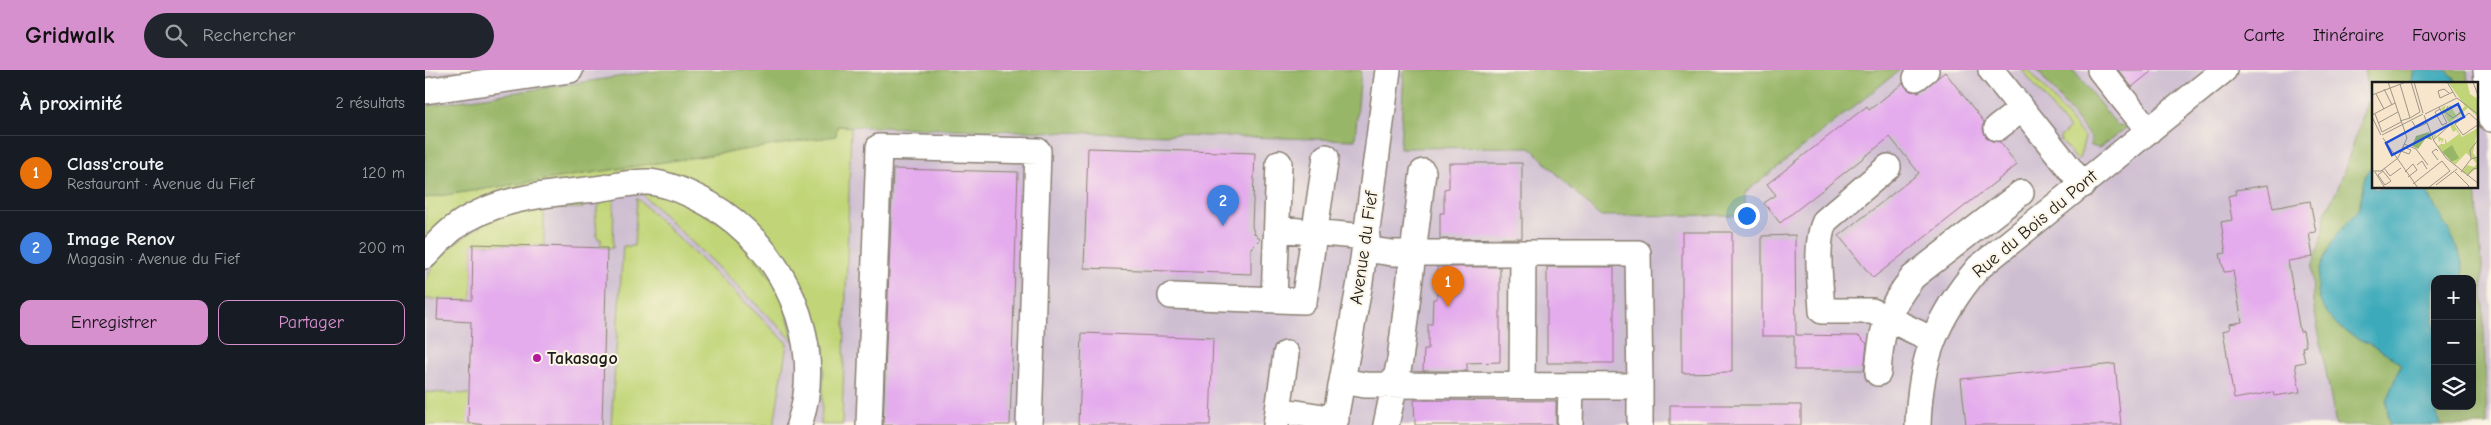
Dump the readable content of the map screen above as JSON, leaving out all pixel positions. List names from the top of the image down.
{
  "streets": {
    "street": ["Rue du Bois du Pont", "Avenue du Fief"]
  },
  "places": ["Takasago"],
  "page": {
    "header": "Gridwalk",
    "search": "Rechercher",
    "nav": ["Carte", "Itinéraire", "Favoris"],
    "heading": ["À proximité", "2 résultats"],
    "list": [
      {
        "mark": "1",
        "name": "Class'croute",
        "note": "Restaurant · Avenue du Fief",
        "value": "120 m"
      },
      {
        "mark": "2",
        "name": "Image Renov",
        "note": "Magasin · Avenue du Fief",
        "value": "200 m"
      }
    ],
    "pins": ["2", "1"],
    "map_buttons": ["+", "−"],
    "buttons": ["Enregistrer", "Partager"]
  }
}
